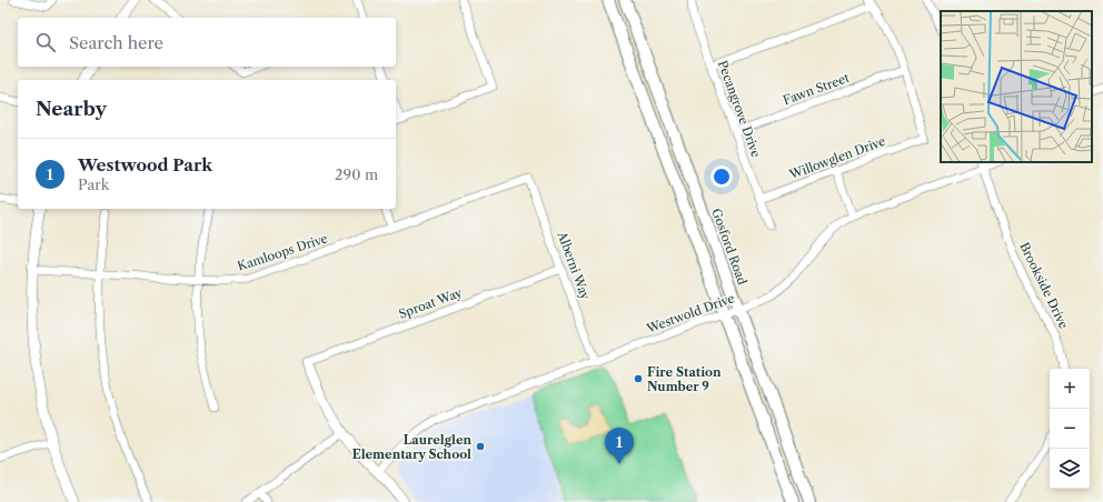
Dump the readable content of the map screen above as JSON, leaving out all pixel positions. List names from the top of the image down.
{
  "streets": {
    "main road": ["Gosford Road"],
    "street": [
      "Fawn Street",
      "Pecangrove Drive",
      "Willowglen Drive",
      "Kamloops Drive",
      "Alberni Way",
      "Brookside Drive",
      "Sproat Way",
      "Westwold Drive"
    ]
  },
  "crossings": [
    ["Fawn Street", "Pecangrove Drive"],
    ["Fawn Street", "Willowglen Drive"],
    ["Pecangrove Drive", "Willowglen Drive"],
    ["Gosford Road", "Westwold Drive"],
    ["Kamloops Drive", "Alberni Way"],
    ["Alberni Way", "Sproat Way"],
    ["Alberni Way", "Westwold Drive"],
    ["Brookside Drive", "Westwold Drive"]
  ],
  "places": ["Fire Station Number 9", "Laurelglen Elementary School"],
  "page": {
    "search": "Search here",
    "heading": "Nearby",
    "list": [
      {
        "mark": "1",
        "name": "Westwood Park",
        "note": "Park",
        "value": "290 m"
      }
    ],
    "map_buttons": ["+", "−"],
    "pins": "1"
  }
}
